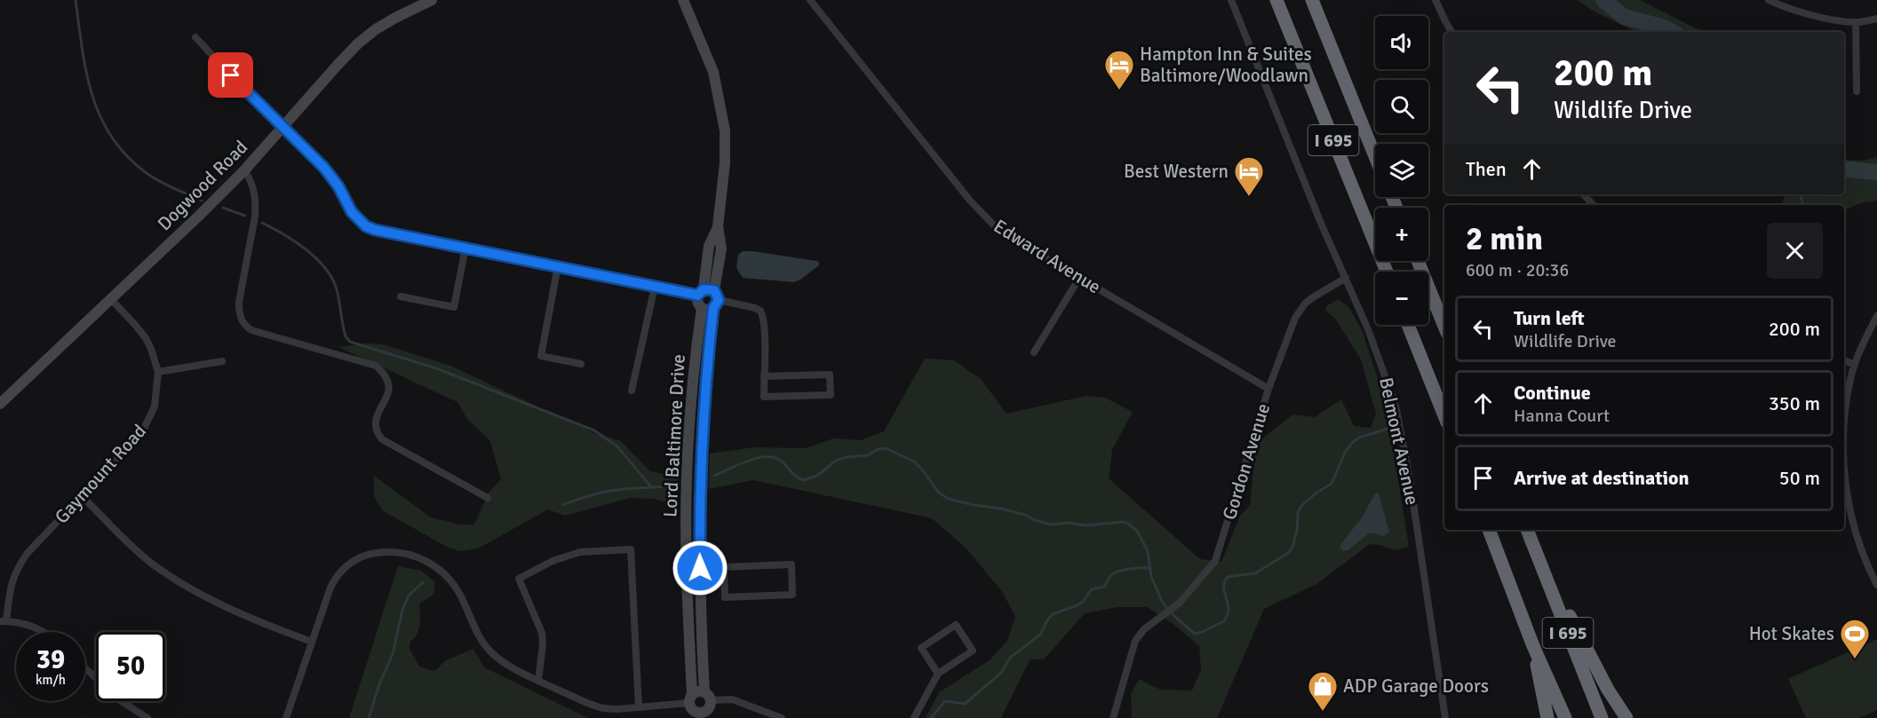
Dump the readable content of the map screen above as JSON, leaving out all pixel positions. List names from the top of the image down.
{
  "streets": {
    "highway": ["I 695"],
    "main road": ["Dogwood Road", "Lord Baltimore Drive"],
    "street": [
      "Edward Avenue",
      "Belmont Avenue",
      "Gordon Avenue",
      "Gaymount Road"
    ]
  },
  "crossings": [
    ["Dogwood Road", "Gaymount Road"],
    ["Edward Avenue", "Gordon Avenue"],
    ["Belmont Avenue", "Gordon Avenue"]
  ],
  "places": {
    "hotel": ["Hampton Inn & Suites Baltimore/Woodlawn", "Best Western"],
    "sports": ["Hot Skates"],
    "shop": ["ADP Garage Doors"]
  },
  "page": {
    "map_buttons": ["+", "−"],
    "turn": ["200 m", "Wildlife Drive"],
    "then": "Then",
    "heading": ["2 min", "600 m · 20:36"],
    "list": [
      {
        "name": "Turn left",
        "note": "Wildlife Drive",
        "value": "200 m"
      },
      {
        "name": "Continue",
        "note": "Hanna Court",
        "value": "350 m"
      },
      {
        "name": "Arrive at destination",
        "value": "50 m"
      }
    ],
    "speed": "39 km/h",
    "limit": "50"
  }
}
